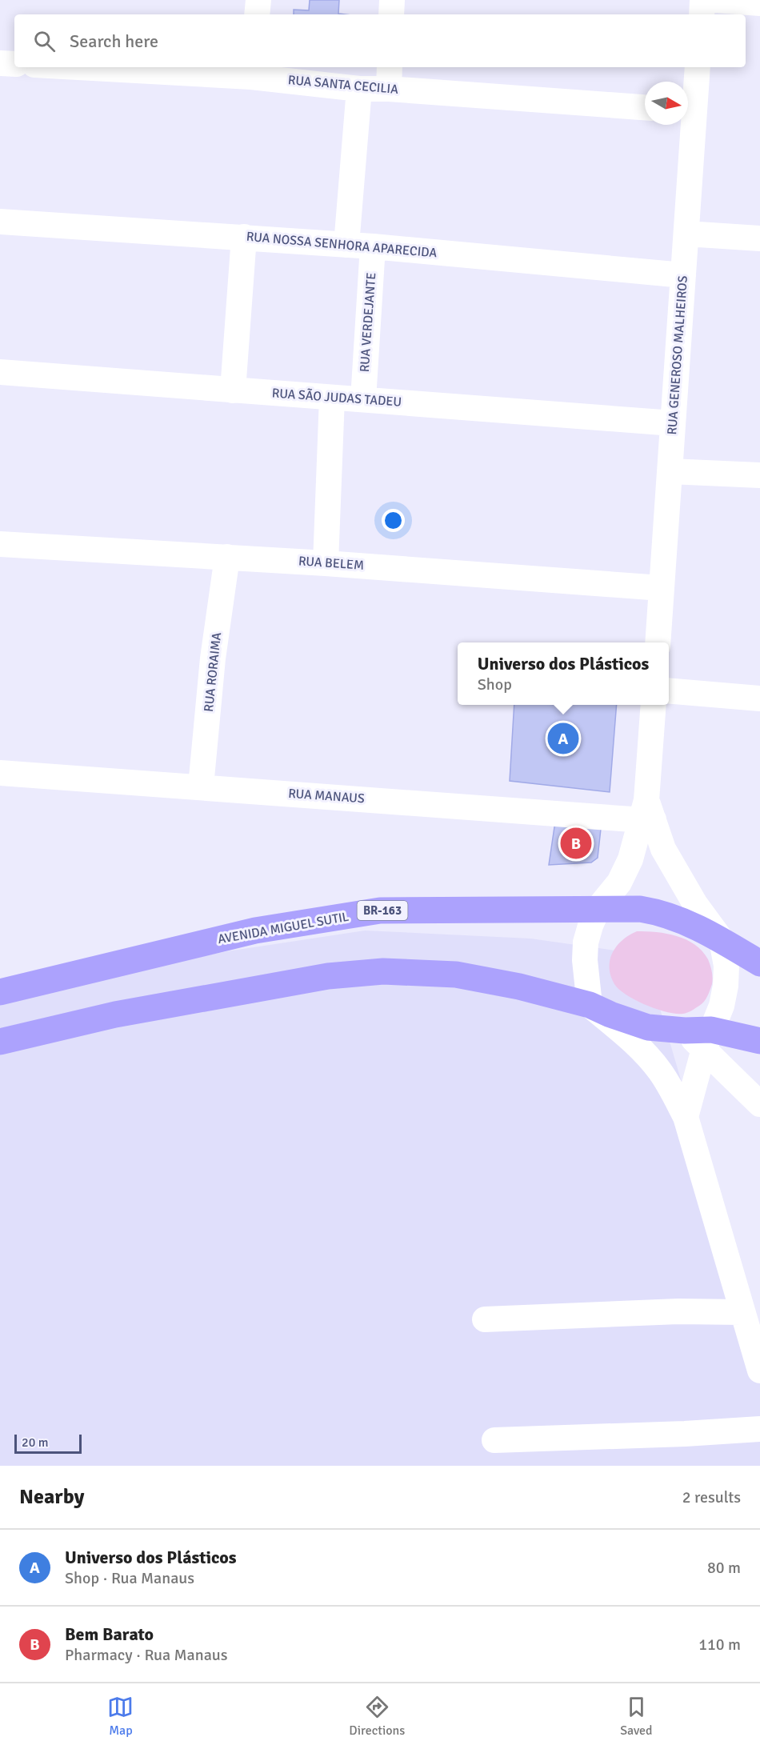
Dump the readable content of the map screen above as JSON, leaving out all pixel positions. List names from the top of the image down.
{
  "streets": {
    "main road": ["BR-163", "AVENIDA MIGUEL SUTIL"],
    "street": [
      "RUA SANTA CECILIA",
      "RUA NOSSA SENHORA APARECIDA",
      "RUA VERDEJANTE",
      "RUA GENEROSO MALHEIROS",
      "RUA SÃO JUDAS TADEU",
      "RUA BELEM",
      "RUA RORAIMA",
      "RUA MANAUS"
    ]
  },
  "crossings": [
    ["RUA NOSSA SENHORA APARECIDA", "RUA VERDEJANTE"],
    ["RUA NOSSA SENHORA APARECIDA", "RUA GENEROSO MALHEIROS"],
    ["RUA VERDEJANTE", "RUA SÃO JUDAS TADEU"],
    ["RUA GENEROSO MALHEIROS", "RUA SÃO JUDAS TADEU"],
    ["RUA GENEROSO MALHEIROS", "RUA BELEM"],
    ["RUA BELEM", "RUA RORAIMA"],
    ["RUA RORAIMA", "RUA MANAUS"]
  ],
  "scale_bar": "20 m",
  "north": "right",
  "page": {
    "search": "Search here",
    "popup": ["Universo dos Plásticos", "Shop"],
    "pins": ["A", "B"],
    "scale": "20 m",
    "heading": ["Nearby", "2 results"],
    "list": [
      {
        "mark": "A",
        "name": "Universo dos Plásticos",
        "note": "Shop · Rua Manaus",
        "value": "80 m"
      },
      {
        "mark": "B",
        "name": "Bem Barato",
        "note": "Pharmacy · Rua Manaus",
        "value": "110 m"
      }
    ],
    "nav": ["Map", "Directions", "Saved"]
  }
}
